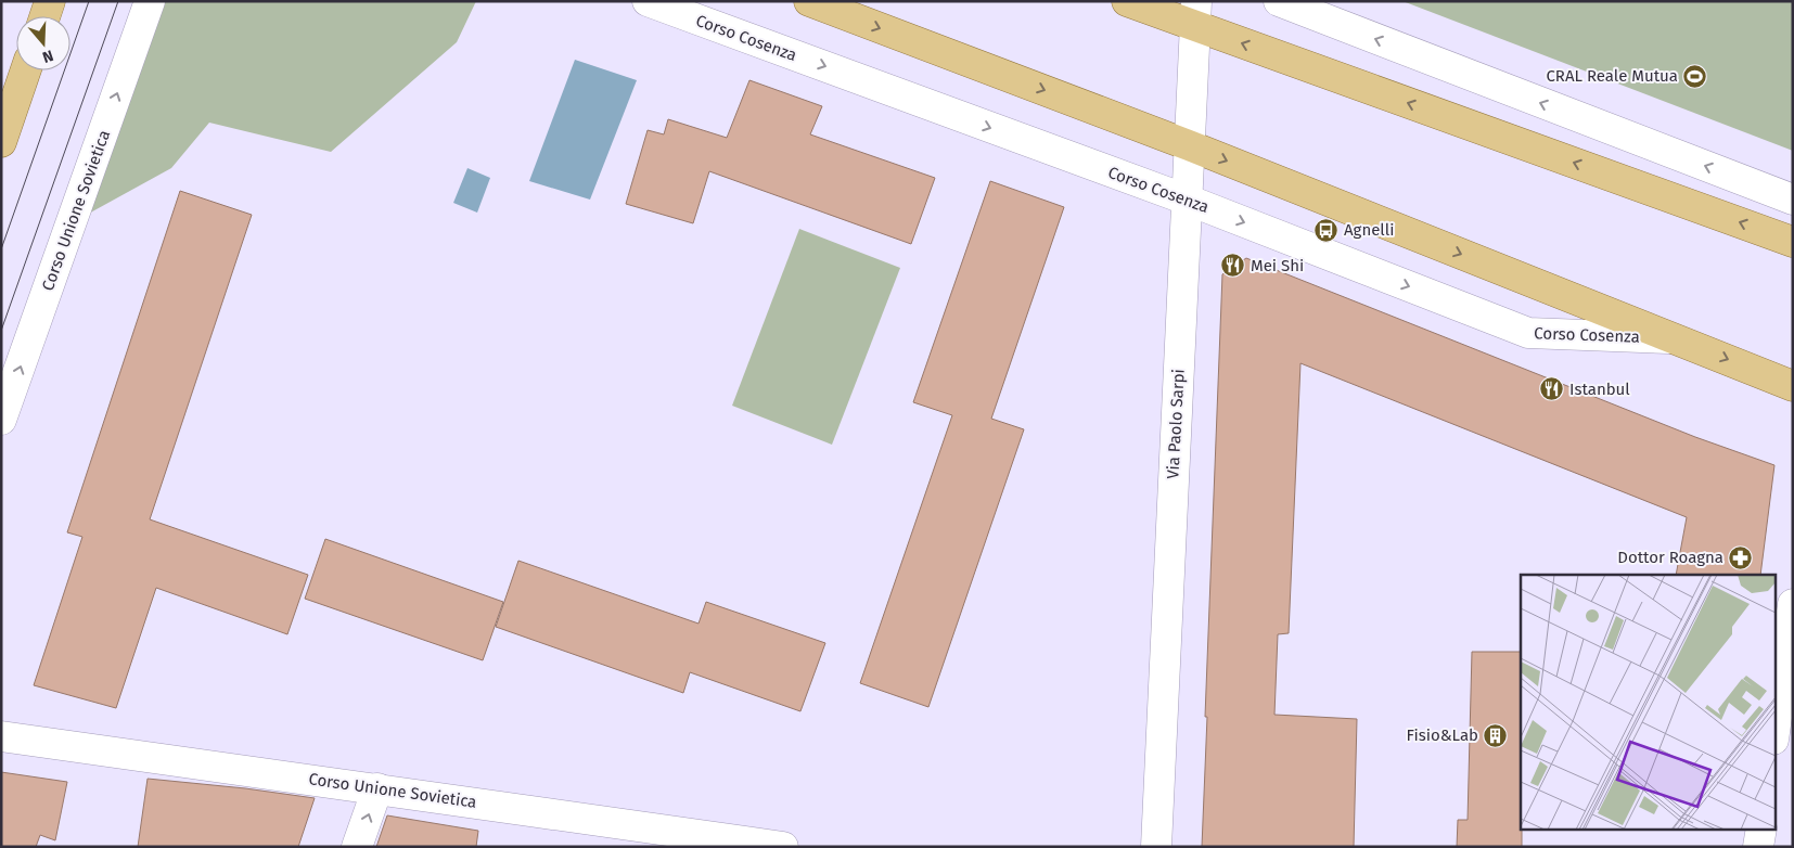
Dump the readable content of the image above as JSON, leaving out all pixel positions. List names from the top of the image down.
{
  "streets": {
    "main road": ["Corso Cosenza"],
    "street": ["Corso Unione Sovietica", "Via Paolo Sarpi"]
  },
  "crossings": [
    ["Corso Cosenza", "Via Paolo Sarpi"]
  ],
  "one_way": ["Corso Cosenza", "Corso Unione Sovietica"],
  "places": {
    "sports": ["CRAL Reale Mutua"],
    "bus stop": ["Agnelli"],
    "restaurant": ["Mei Shi", "Istanbul"],
    "pharmacy": ["Dottor Roagna"],
    "building": ["Fisio&Lab"]
  },
  "north": "bottom"
}
